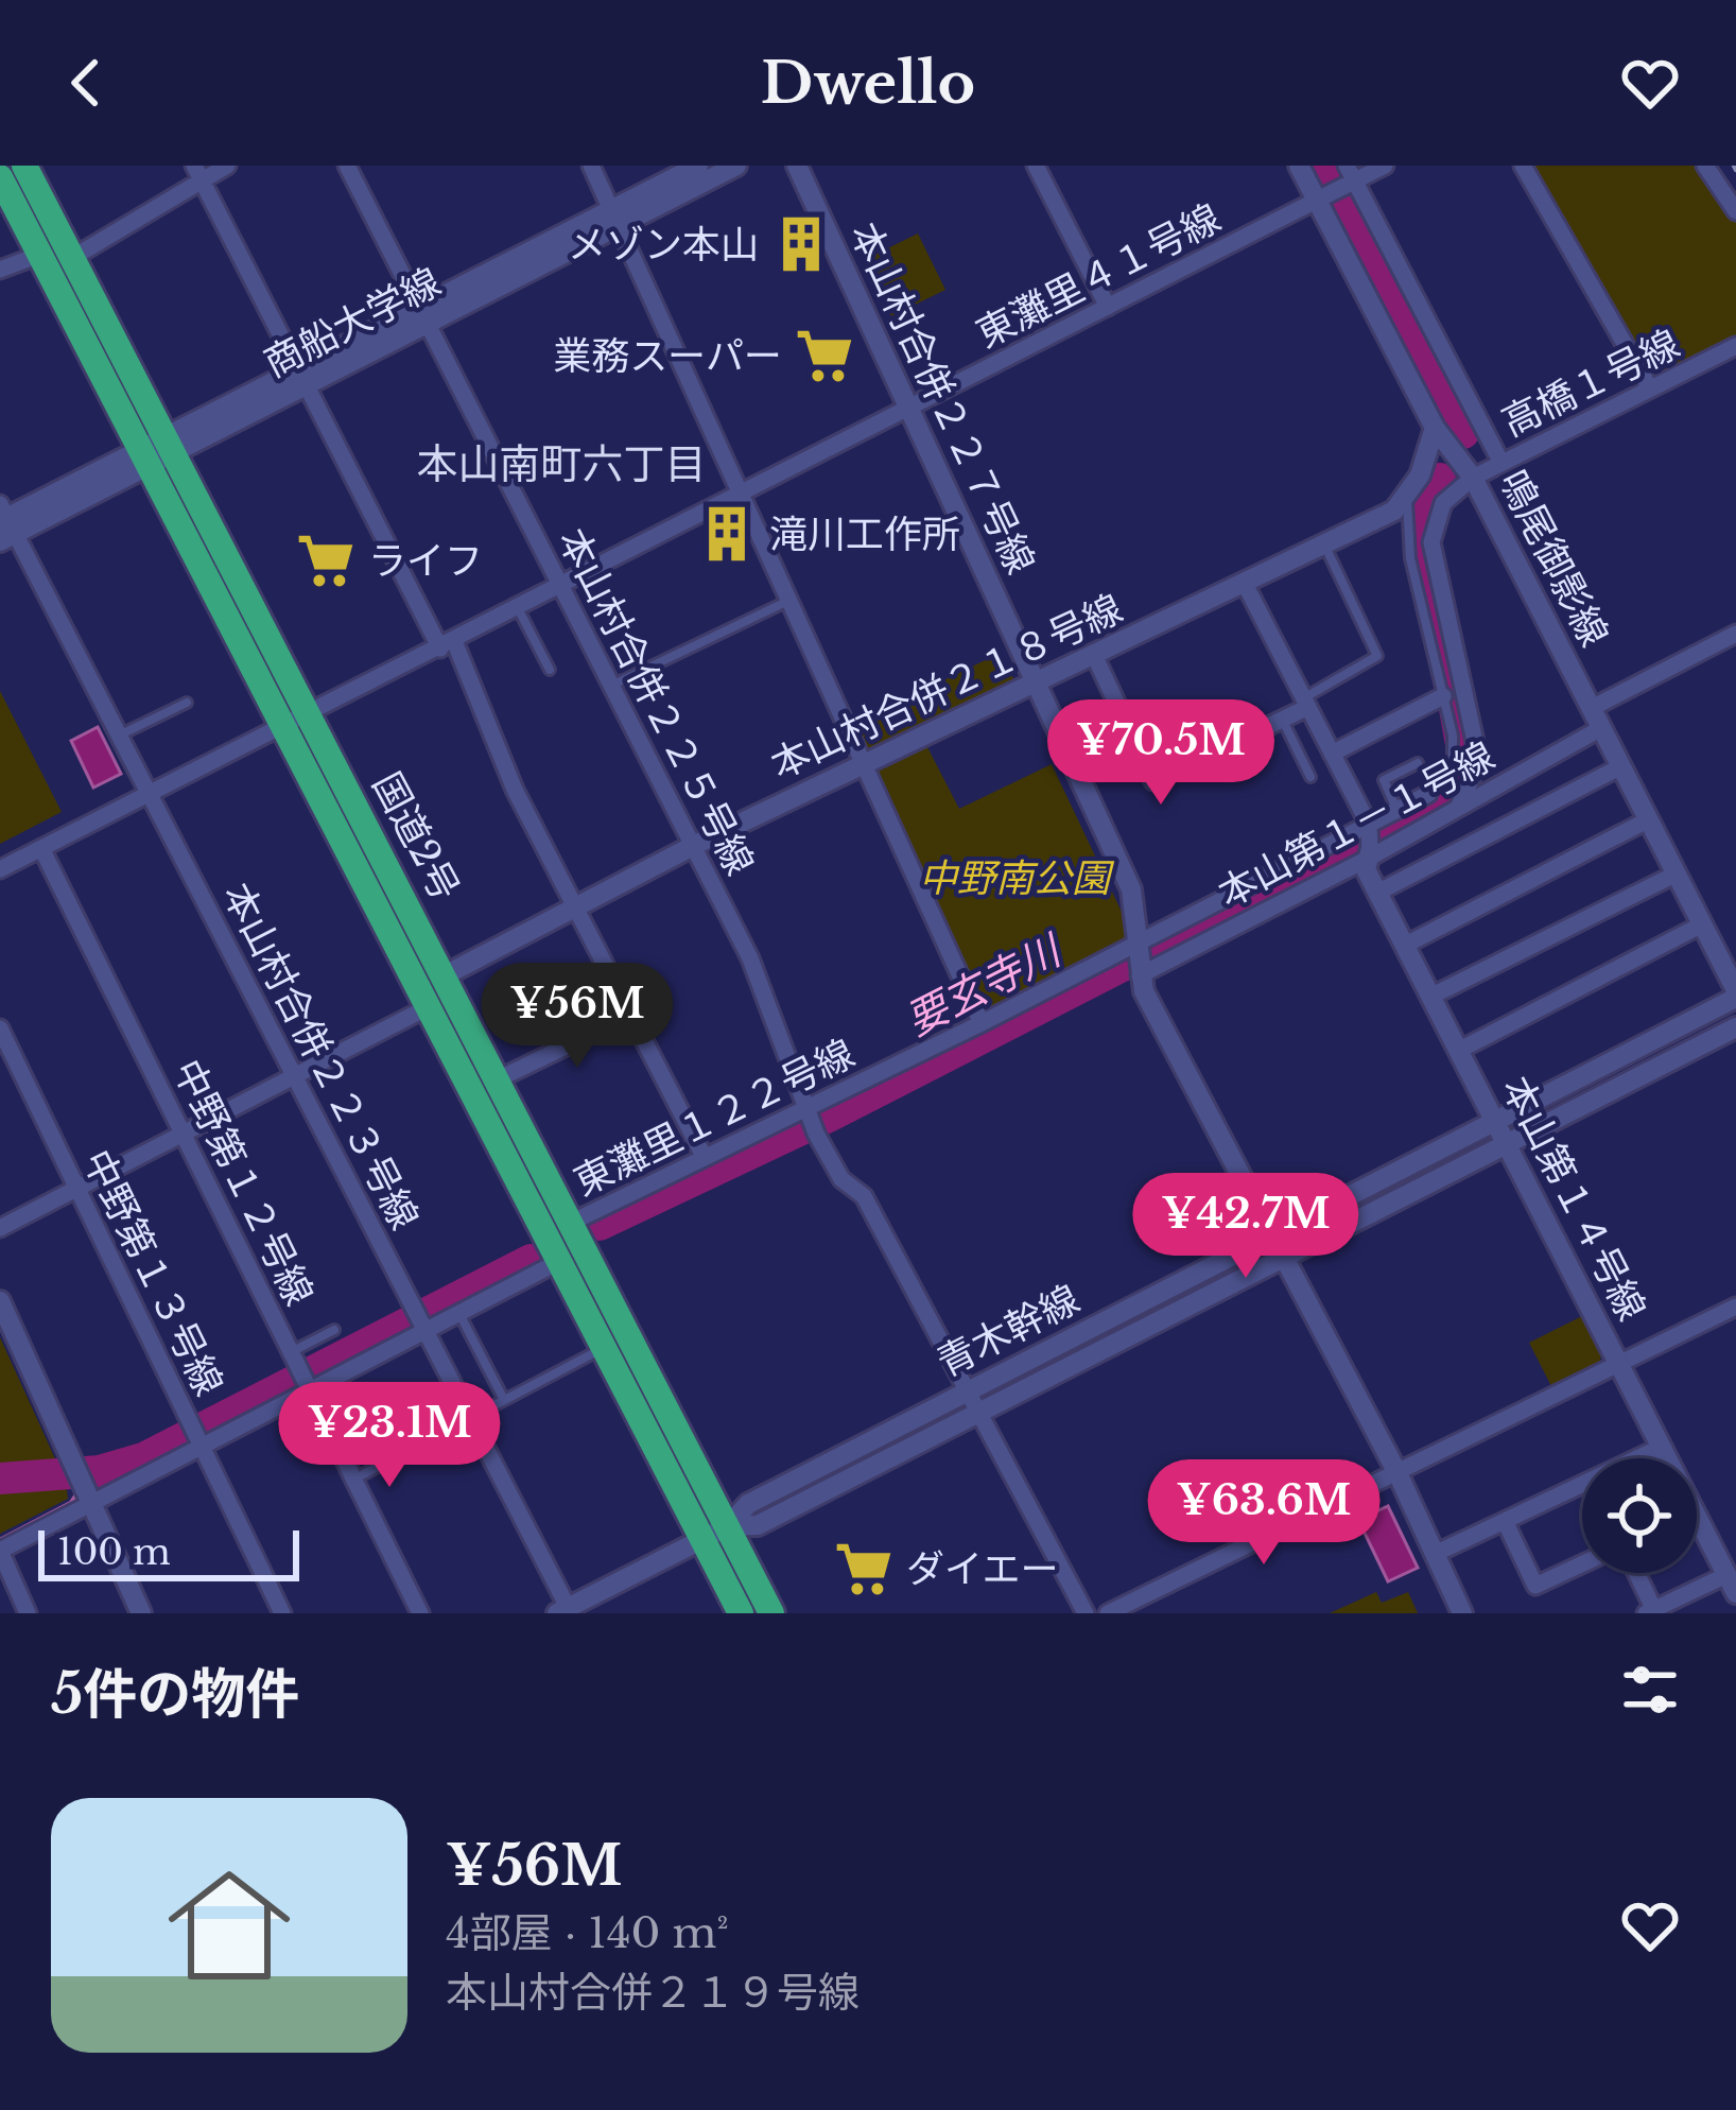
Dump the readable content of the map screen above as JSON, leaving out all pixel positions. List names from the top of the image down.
{
  "streets": {
    "highway": ["国道2号"],
    "street": [
      "東灘里４１号線",
      "商船大学線",
      "高橋１号線",
      "本山村合併２２７号線",
      "鳴尾御影線",
      "本山村合併２１８号線",
      "本山村合併２２５号線",
      "本山第１－１号線",
      "本山村合併２２３号線",
      "東灘里１２２号線",
      "中野第１２号線",
      "本山第１４号線",
      "中野第１３号線",
      "青木幹線"
    ]
  },
  "crossings": [
    ["東灘里４１号線", "本山村合併２２７号線"],
    ["東灘里４１号線", "鳴尾御影線"],
    ["東灘里４１号線", "本山村合併２２５号線"],
    ["東灘里４１号線", "国道2号"],
    ["東灘里４１号線", "本山村合併２２３号線"],
    ["東灘里４１号線", "中野第１２号線"],
    ["商船大学線", "本山村合併２２５号線"],
    ["商船大学線", "国道2号"],
    ["商船大学線", "本山村合併２２３号線"],
    ["高橋１号線", "鳴尾御影線"],
    ["本山村合併２２７号線", "本山村合併２１８号線"],
    ["本山村合併２２７号線", "本山第１－１号線"],
    ["本山村合併２２７号線", "東灘里１２２号線"],
    ["鳴尾御影線", "本山第１－１号線"],
    ["鳴尾御影線", "青木幹線"],
    ["本山村合併２１８号線", "本山村合併２２５号線"],
    ["本山村合併２１８号線", "国道2号"],
    ["本山村合併２２５号線", "東灘里１２２号線"],
    ["本山村合併２２５号線", "青木幹線"],
    ["本山第１－１号線", "本山第１４号線"],
    ["国道2号", "東灘里１２２号線"],
    ["国道2号", "青木幹線"],
    ["本山村合併２２３号線", "青木幹線"],
    ["本山第１４号線", "青木幹線"]
  ],
  "districts": ["本山南町六丁目"],
  "water": ["要玄寺川"],
  "parks": ["中野南公園"],
  "places": {
    "building": ["メゾン本山", "滝川工作所"],
    "supermarket": ["業務スーパー", "ライフ", "ダイエー"]
  },
  "scale_bar": "100 m",
  "page": {
    "header": "Dwello",
    "price": [
      "¥70.5M",
      "¥56M",
      "¥42.7M",
      "¥23.1M",
      "¥63.6M"
    ],
    "scale": "100 m",
    "heading": "5件の物件",
    "list": [
      {
        "name": "¥56M",
        "note": "4部屋 · 140 m² · 本山村合併２１９号線"
      }
    ]
  }
}
